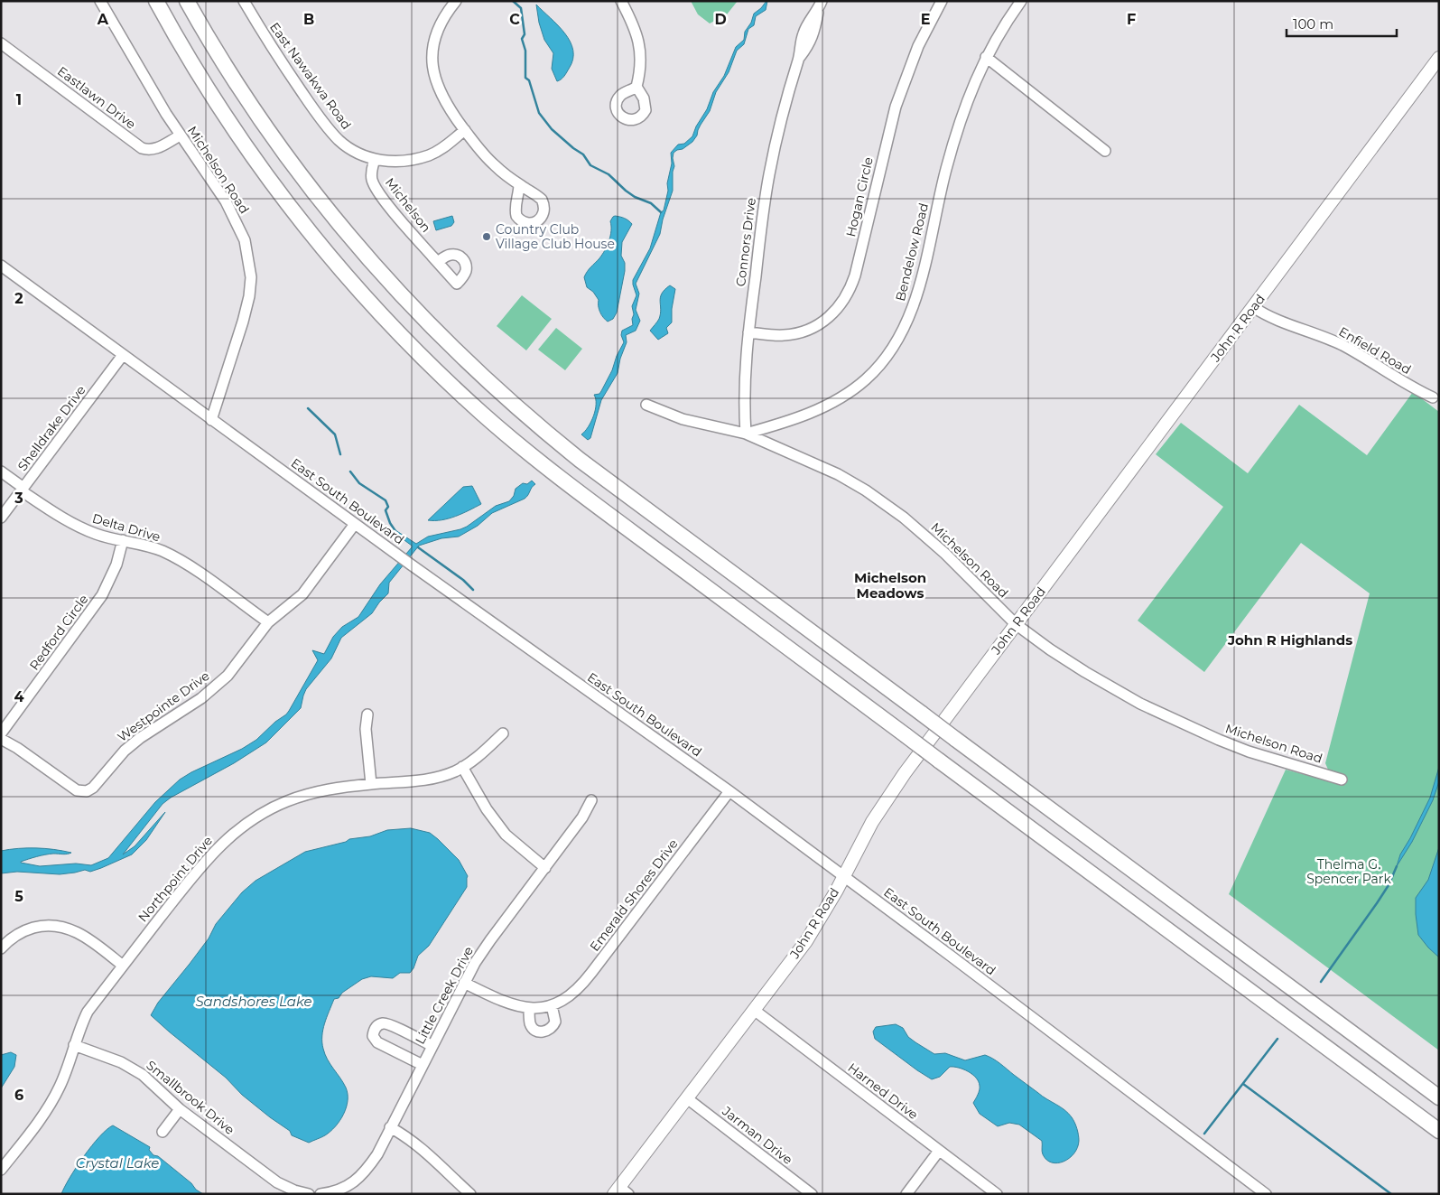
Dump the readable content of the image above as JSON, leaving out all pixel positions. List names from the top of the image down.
{
  "streets": {
    "main road": ["John R Road"],
    "street": [
      "East Nawakwa Road",
      "Eastlawn Drive",
      "Michelson Road",
      "Hogan Circle",
      "Michelson",
      "Connors Drive",
      "Bendelow Road",
      "Enfield Road",
      "Shelldrake Drive",
      "East South Boulevard",
      "Delta Drive",
      "Redford Circle",
      "Westpointe Drive",
      "Northpoint Drive",
      "Emerald Shores Drive",
      "Little Creek Drive",
      "Harned Drive",
      "Smallbrook Drive",
      "Jarman Drive"
    ]
  },
  "crossings": [
    ["East Nawakwa Road", "Michelson"],
    ["Eastlawn Drive", "Michelson Road"],
    ["Michelson Road", "Connors Drive"],
    ["Michelson Road", "Bendelow Road"],
    ["Michelson Road", "John R Road"],
    ["Michelson Road", "East South Boulevard"],
    ["Hogan Circle", "Connors Drive"],
    ["Connors Drive", "Bendelow Road"],
    ["John R Road", "Enfield Road"],
    ["John R Road", "East South Boulevard"],
    ["John R Road", "Harned Drive"],
    ["John R Road", "Jarman Drive"],
    ["Shelldrake Drive", "East South Boulevard"],
    ["Shelldrake Drive", "Delta Drive"],
    ["East South Boulevard", "Westpointe Drive"],
    ["East South Boulevard", "Emerald Shores Drive"],
    ["Delta Drive", "Redford Circle"],
    ["Delta Drive", "Westpointe Drive"],
    ["Northpoint Drive", "Smallbrook Drive"],
    ["Emerald Shores Drive", "Little Creek Drive"]
  ],
  "districts": ["Michelson Meadows", "John R Highlands"],
  "water": ["Sandshores Lake", "Crystal Lake"],
  "parks": ["Thelma G. Spencer Park"],
  "places": ["Country Club Village Club House"],
  "scale_bar": "100 m",
  "grid": {
    "columns": [
      "A",
      "B",
      "C",
      "D",
      "E",
      "F"
    ],
    "rows": [
      "1",
      "2",
      "3",
      "4",
      "5",
      "6"
    ]
  }
}
